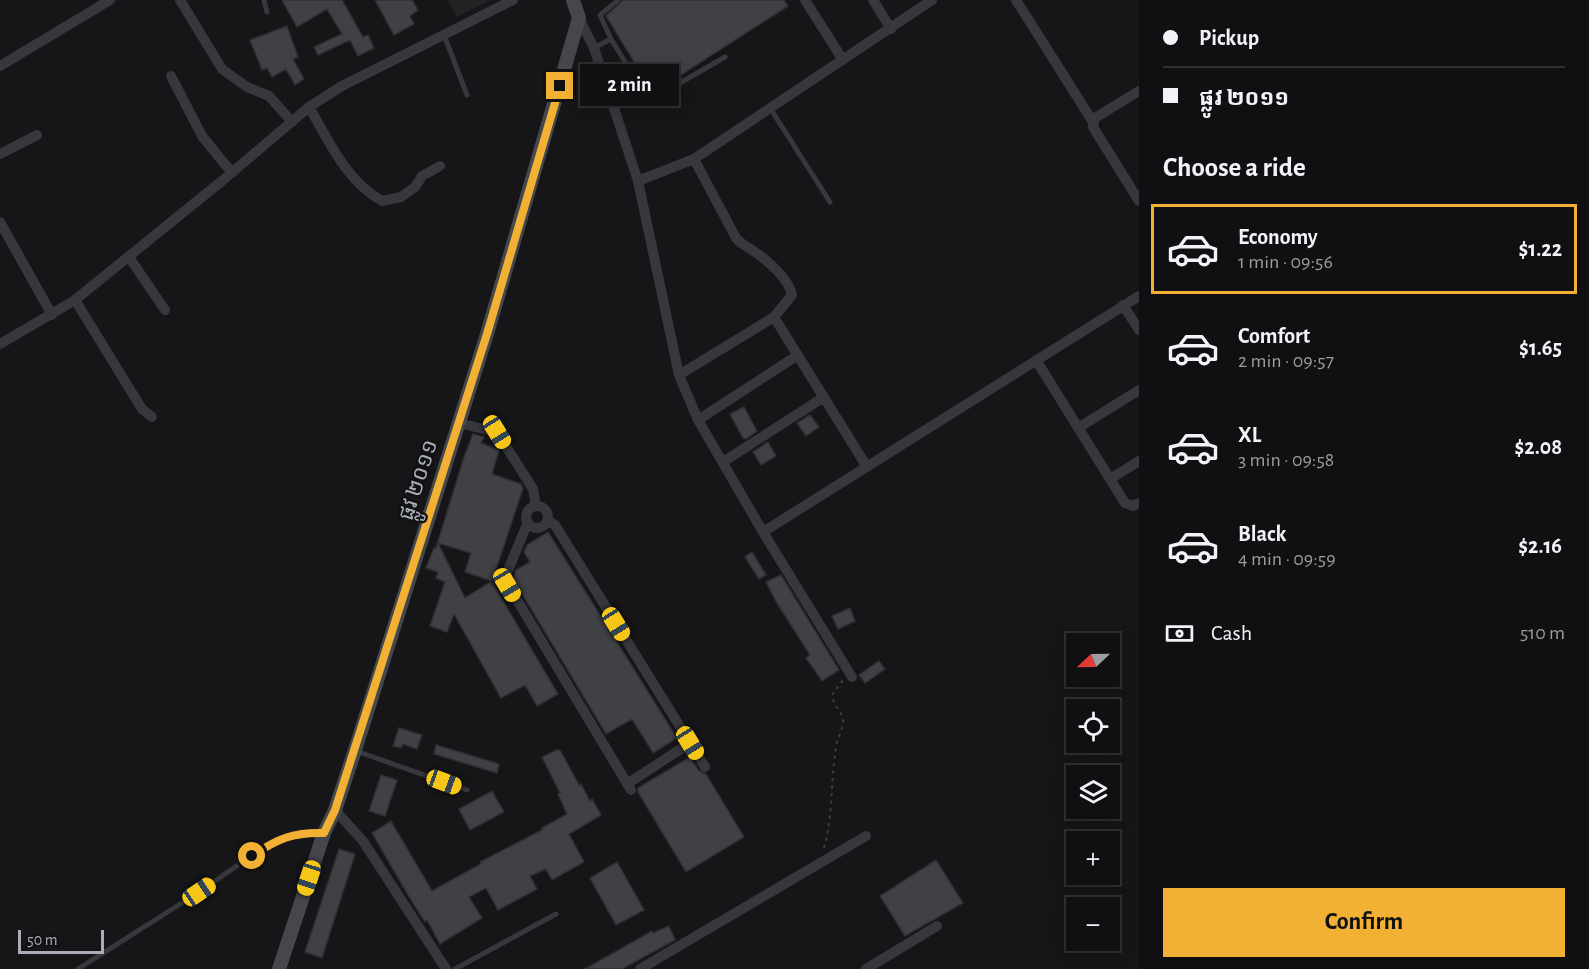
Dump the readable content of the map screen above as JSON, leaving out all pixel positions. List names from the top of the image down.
{
  "streets": {
    "main road": ["ផ្លូវ ២០១១"]
  },
  "scale_bar": "50 m",
  "north": "left",
  "page": {
    "banner": ["Pickup", "ផ្លូវ ២០១១"],
    "bubble": "2 min",
    "heading": "Choose a ride",
    "list": [
      {
        "name": "Economy",
        "note": "1 min · 09:56",
        "value": "$1.22"
      },
      {
        "name": "Comfort",
        "note": "2 min · 09:57",
        "value": "$1.65"
      },
      {
        "name": "XL",
        "note": "3 min · 09:58",
        "value": "$2.08"
      },
      {
        "name": "Black",
        "note": "4 min · 09:59",
        "value": "$2.16"
      }
    ],
    "pay": ["Cash", "510 m"],
    "map_buttons": ["+", "−"],
    "buttons": "Confirm",
    "scale": "50 m"
  }
}
